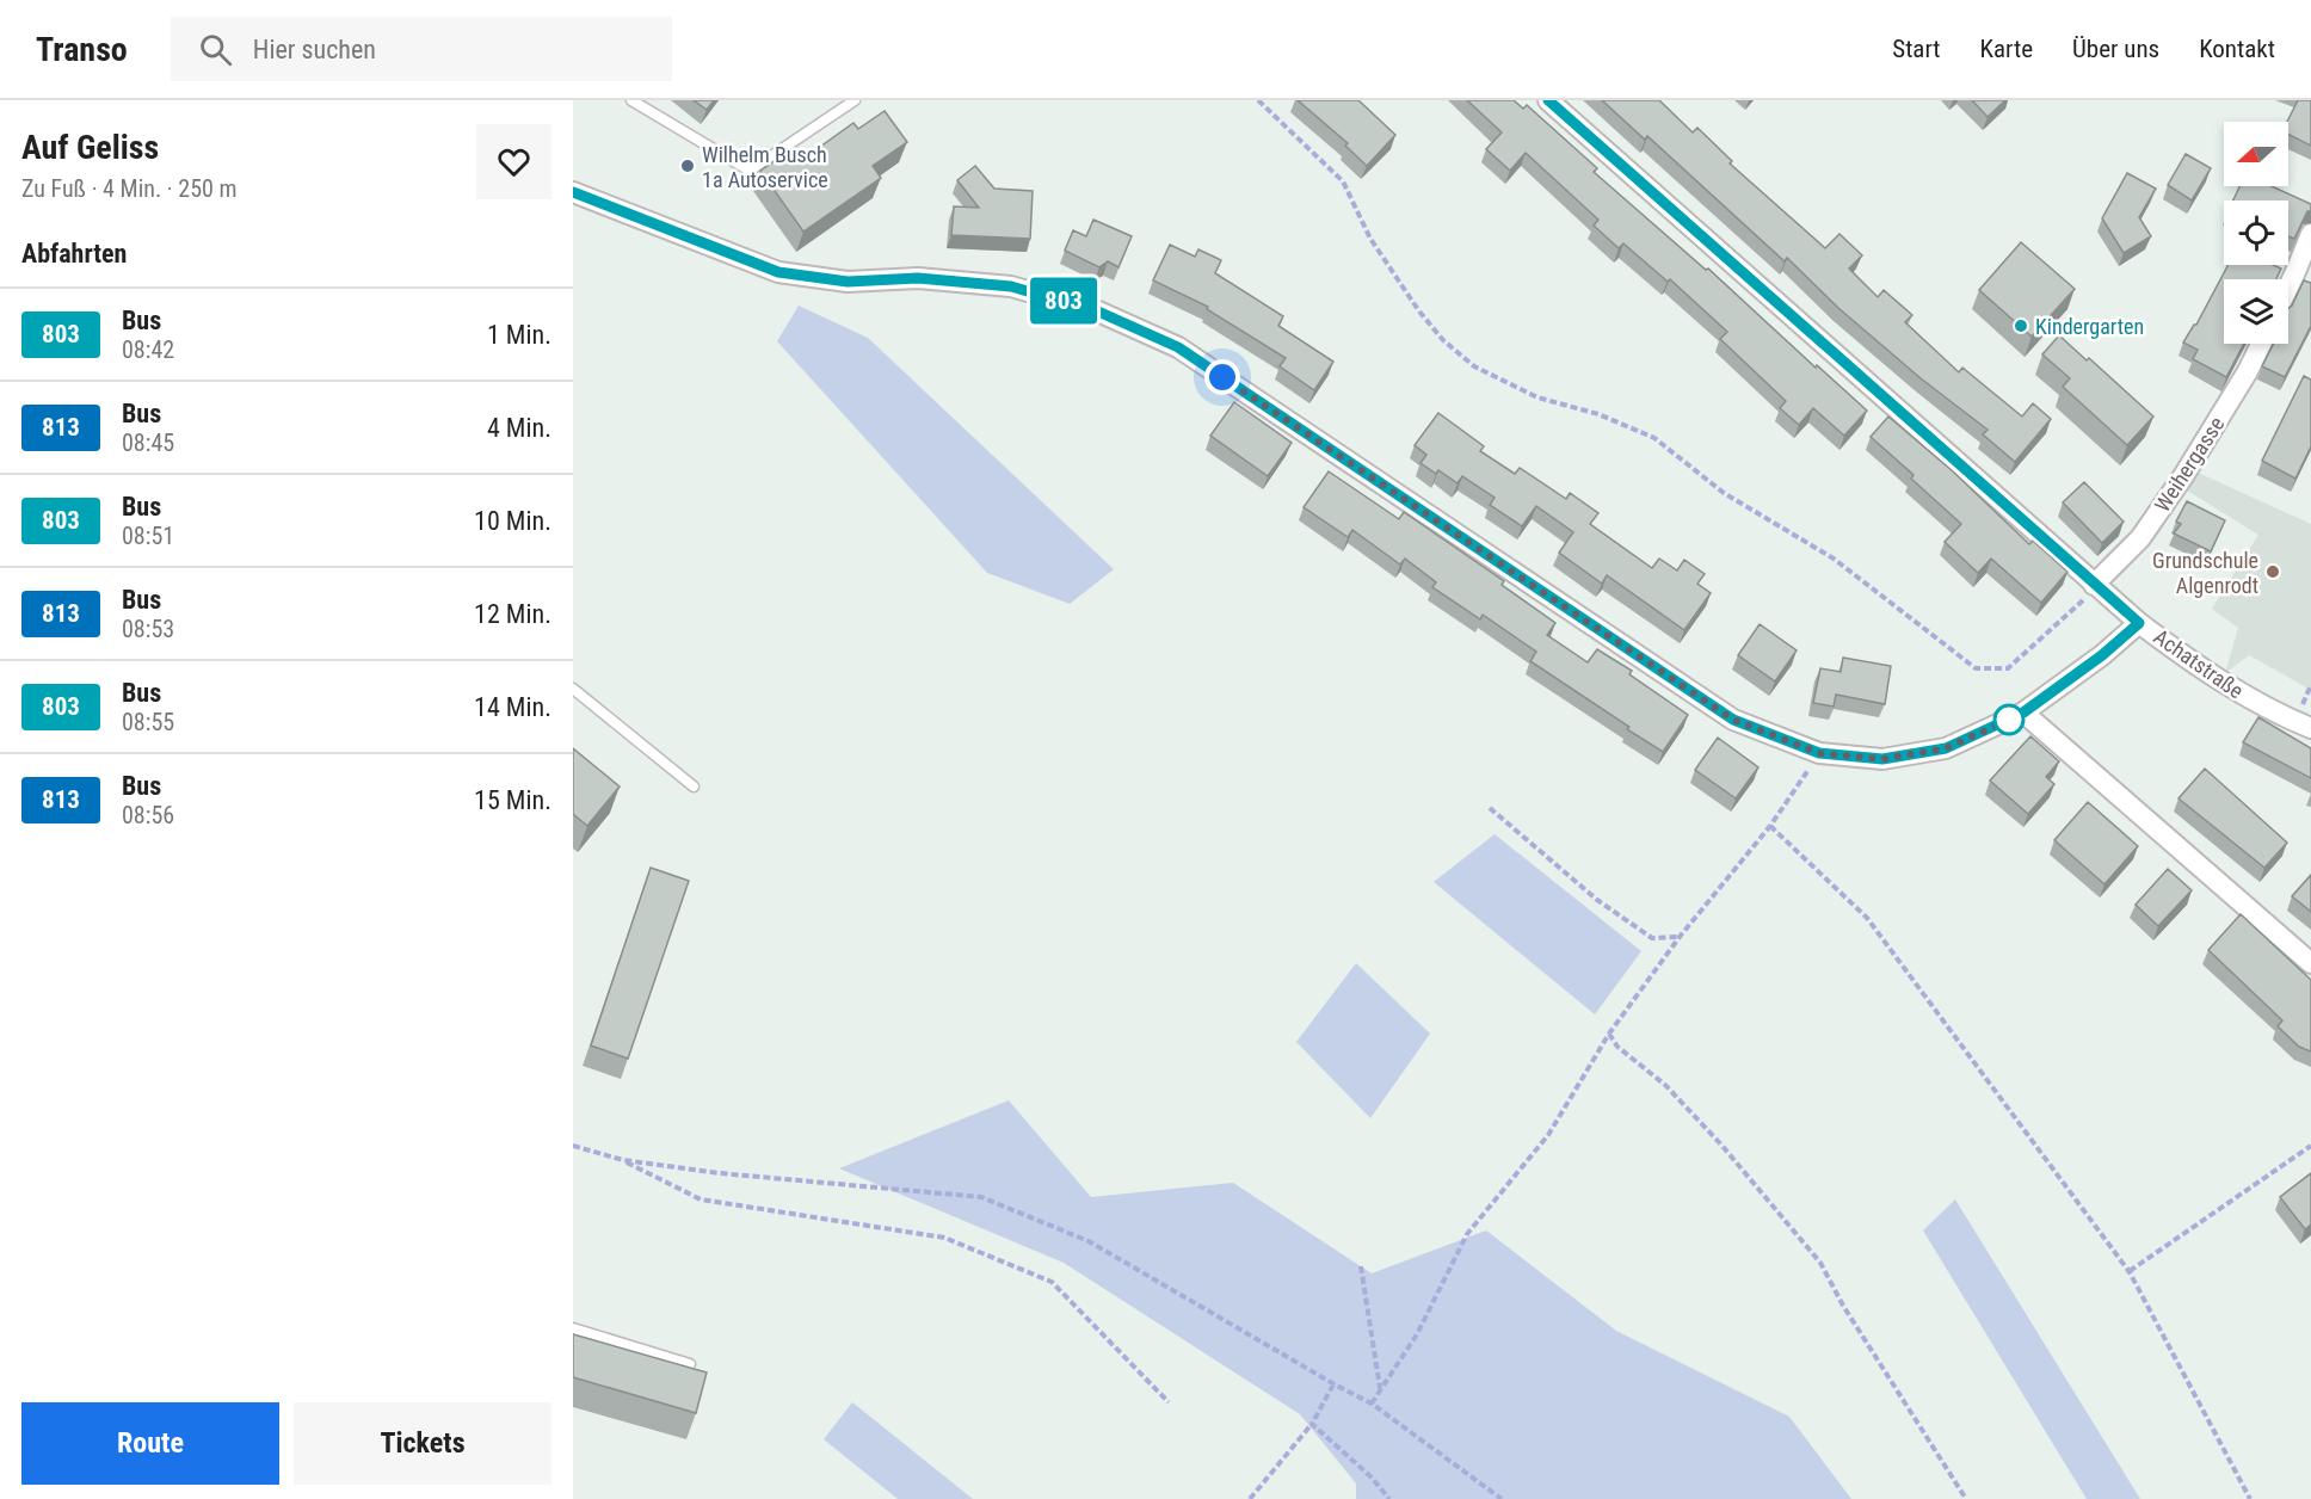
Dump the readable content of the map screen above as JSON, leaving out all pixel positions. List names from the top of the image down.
{
  "streets": {
    "street": ["Weihergasse", "Achatstraße"]
  },
  "crossings": [
    ["Weihergasse", "Achatstraße"]
  ],
  "places": ["Wilhelm Busch 1a Autoservice", "Kindergarten", "Grundschule Algenrodt"],
  "lines": ["bus line 803"],
  "north": "left",
  "page": {
    "header": "Transo",
    "search": "Hier suchen",
    "nav": [
      "Start",
      "Karte",
      "Über uns",
      "Kontakt"
    ],
    "heading": [
      ["Auf Geliss", "Zu Fuß · 4 Min. · 250 m"],
      "Abfahrten"
    ],
    "on_map": "803",
    "list": [
      {
        "mark": "803",
        "name": "Bus",
        "note": "08:42",
        "value": "1 Min."
      },
      {
        "mark": "813",
        "name": "Bus",
        "note": "08:45",
        "value": "4 Min."
      },
      {
        "mark": "803",
        "name": "Bus",
        "note": "08:51",
        "value": "10 Min."
      },
      {
        "mark": "813",
        "name": "Bus",
        "note": "08:53",
        "value": "12 Min."
      },
      {
        "mark": "803",
        "name": "Bus",
        "note": "08:55",
        "value": "14 Min."
      },
      {
        "mark": "813",
        "name": "Bus",
        "note": "08:56",
        "value": "15 Min."
      }
    ],
    "buttons": ["Route", "Tickets"]
  }
}
